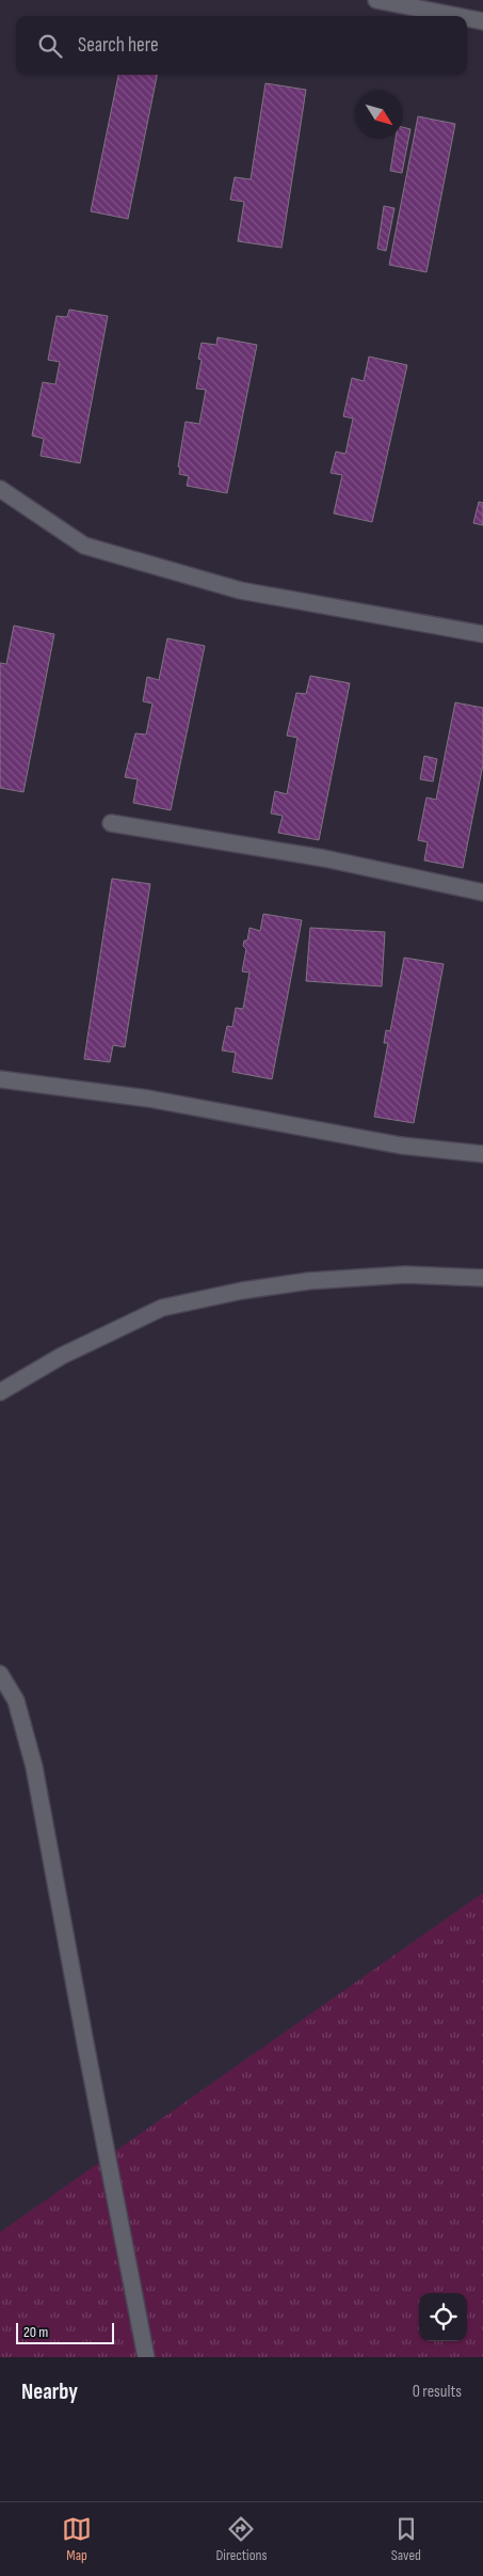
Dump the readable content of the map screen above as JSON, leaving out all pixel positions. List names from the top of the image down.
{
  "scale_bar": "20 m",
  "north": "bottom right",
  "page": {
    "search": "Search here",
    "scale": "20 m",
    "heading": ["Nearby", "0 results"],
    "nav": ["Map", "Directions", "Saved"]
  }
}
